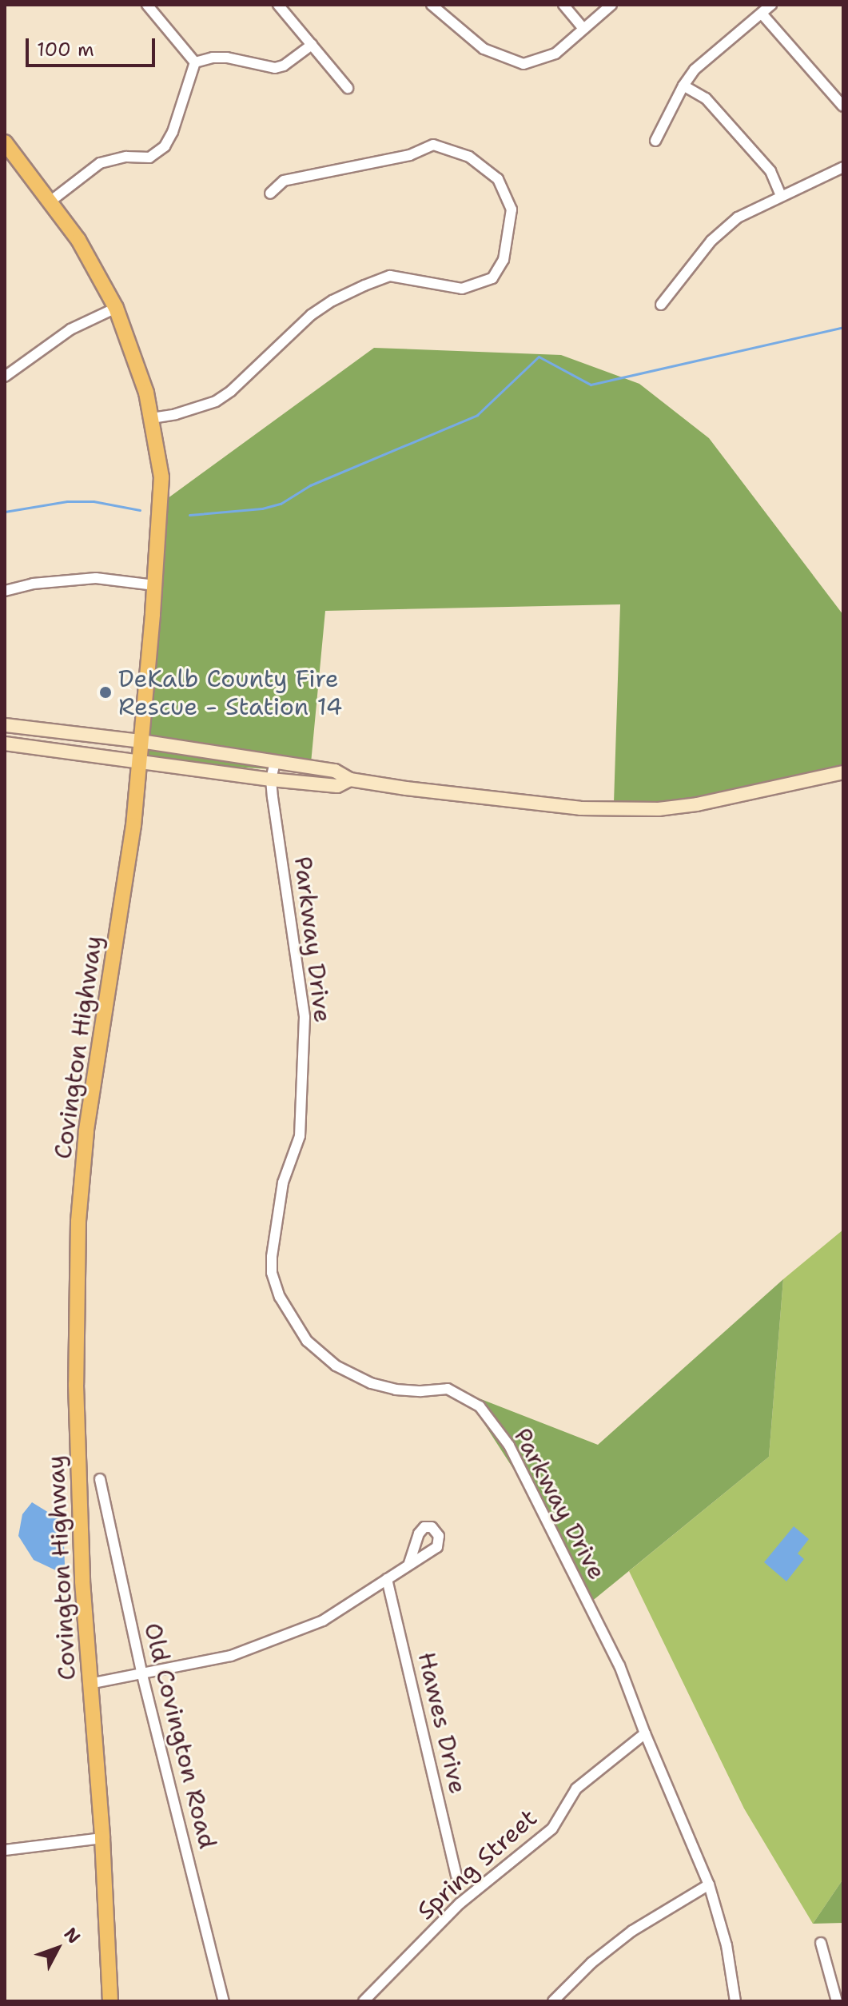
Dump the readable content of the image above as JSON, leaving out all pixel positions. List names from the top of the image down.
{
  "streets": {
    "main road": ["Covington Highway"],
    "street": [
      "Parkway Drive",
      "Hawes Drive",
      "Old Covington Road",
      "Spring Street"
    ]
  },
  "crossings": [
    ["Parkway Drive", "Spring Street"]
  ],
  "places": ["DeKalb County Fire Rescue - Station 14"],
  "scale_bar": "100 m",
  "north": "top right"
}
